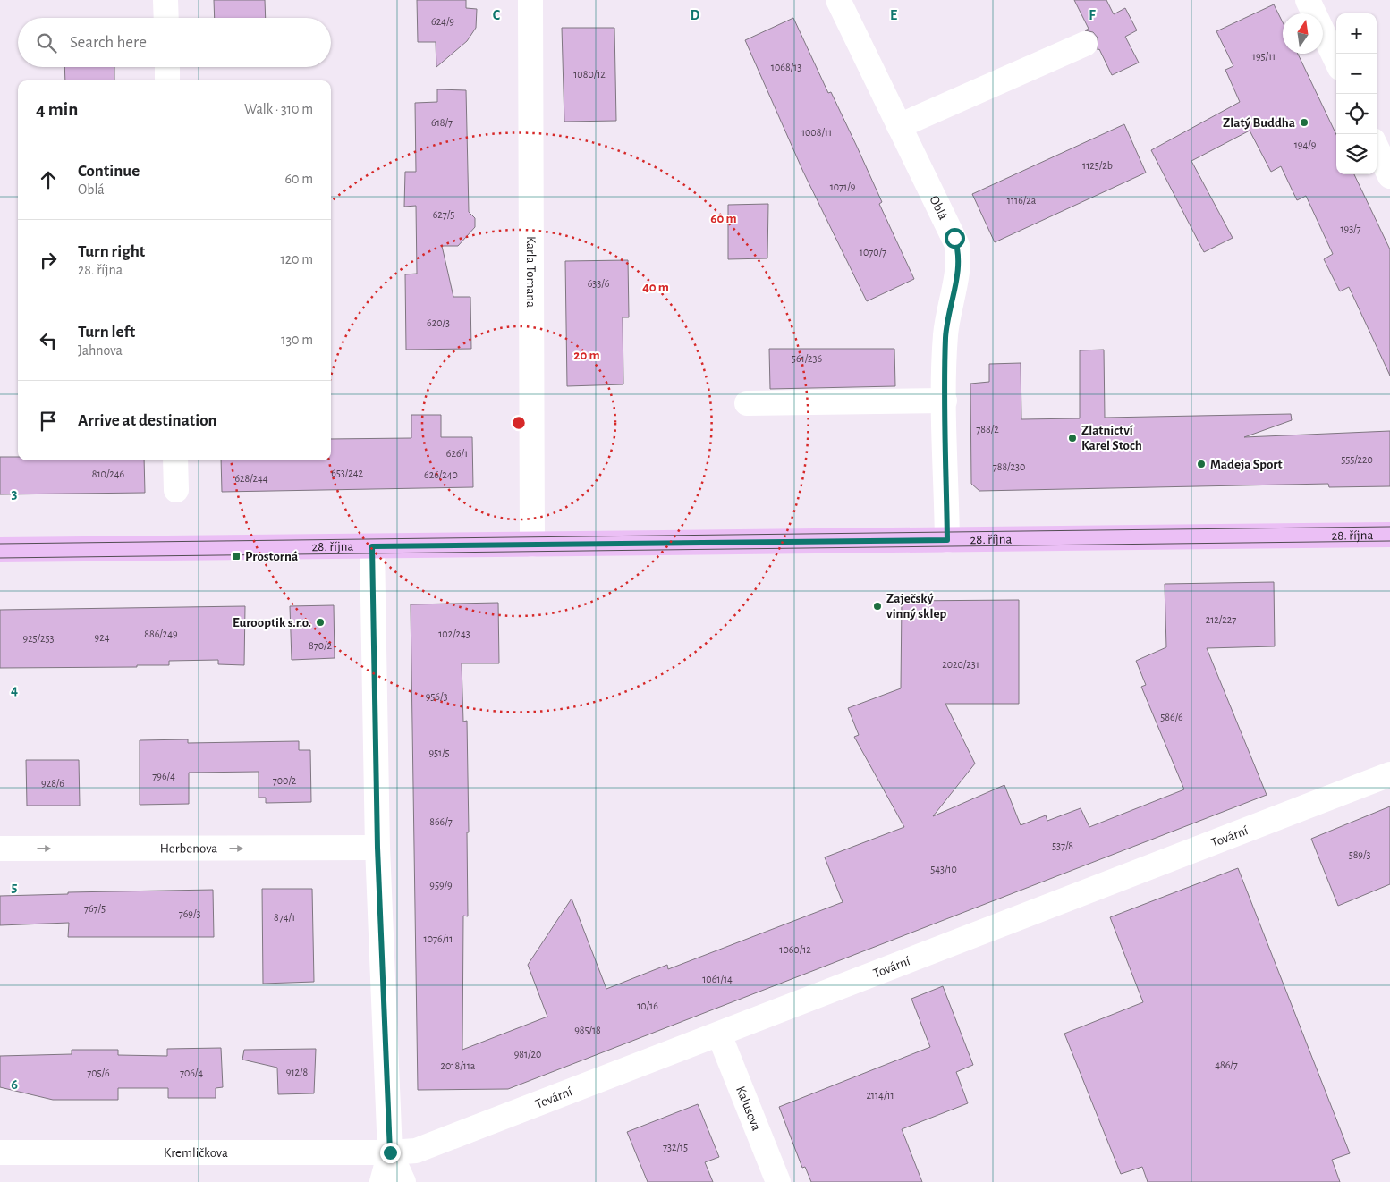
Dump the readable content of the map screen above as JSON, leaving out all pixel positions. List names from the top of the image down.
{
  "streets": {
    "main road": ["28. října"],
    "street": [
      "Oblá",
      "Karla Tomana",
      "Tovární",
      "Herbenova",
      "Kalusova",
      "Kremličkova"
    ]
  },
  "crossings": [
    ["Oblá", "28. října"],
    ["Karla Tomana", "28. října"],
    ["Tovární", "Kalusova"],
    ["Tovární", "Kremličkova"]
  ],
  "one_way": ["Herbenova"],
  "places": {
    "other": [
      "Zlatý Buddha",
      "Zlatnictví Karel Stoch",
      "Madeja Sport",
      "Zaječský vinný sklep",
      "Eurooptik s.r.o."
    ],
    "transit": ["Prostorná"]
  },
  "house_numbers": [
    "624/9",
    "195/11",
    "1068/13",
    "1080/12",
    "618/7",
    "1008/11",
    "194/9",
    "1125/2b",
    "1071/9",
    "1116/2a",
    "627/5",
    "193/7",
    "1070/7",
    "633/6",
    "620/3",
    "561/236",
    "788/2",
    "626/1",
    "555/220",
    "788/230",
    "653/242",
    "810/246",
    "626/240",
    "628/244",
    "212/227",
    "886/249",
    "102/243",
    "924",
    "925/253",
    "870/2",
    "2020/231",
    "956/3",
    "586/6",
    "951/5",
    "796/4",
    "700/2",
    "928/6",
    "866/7",
    "537/8",
    "589/3",
    "543/10",
    "959/9",
    "767/5",
    "769/3",
    "874/1",
    "1076/11",
    "1060/12",
    "1061/14",
    "10/16",
    "985/18",
    "981/20",
    "486/7",
    "2018/11a",
    "912/8",
    "705/6",
    "706/4",
    "2114/11",
    "732/15"
  ],
  "north": "top",
  "page": {
    "map_buttons": ["+", "−"],
    "search": "Search here",
    "heading": ["4 min", "Walk · 310 m"],
    "list": [
      ["Continue", "Oblá", "60 m"],
      ["Turn right", "28. října", "120 m"],
      ["Turn left", "Jahnova", "130 m"],
      "Arrive at destination"
    ]
  },
  "grid": {
    "columns": [
      "C",
      "D",
      "E",
      "F"
    ],
    "rows": [
      "3",
      "4",
      "5",
      "6"
    ]
  },
  "rings": ["60 m", "40 m", "20 m"]
}
